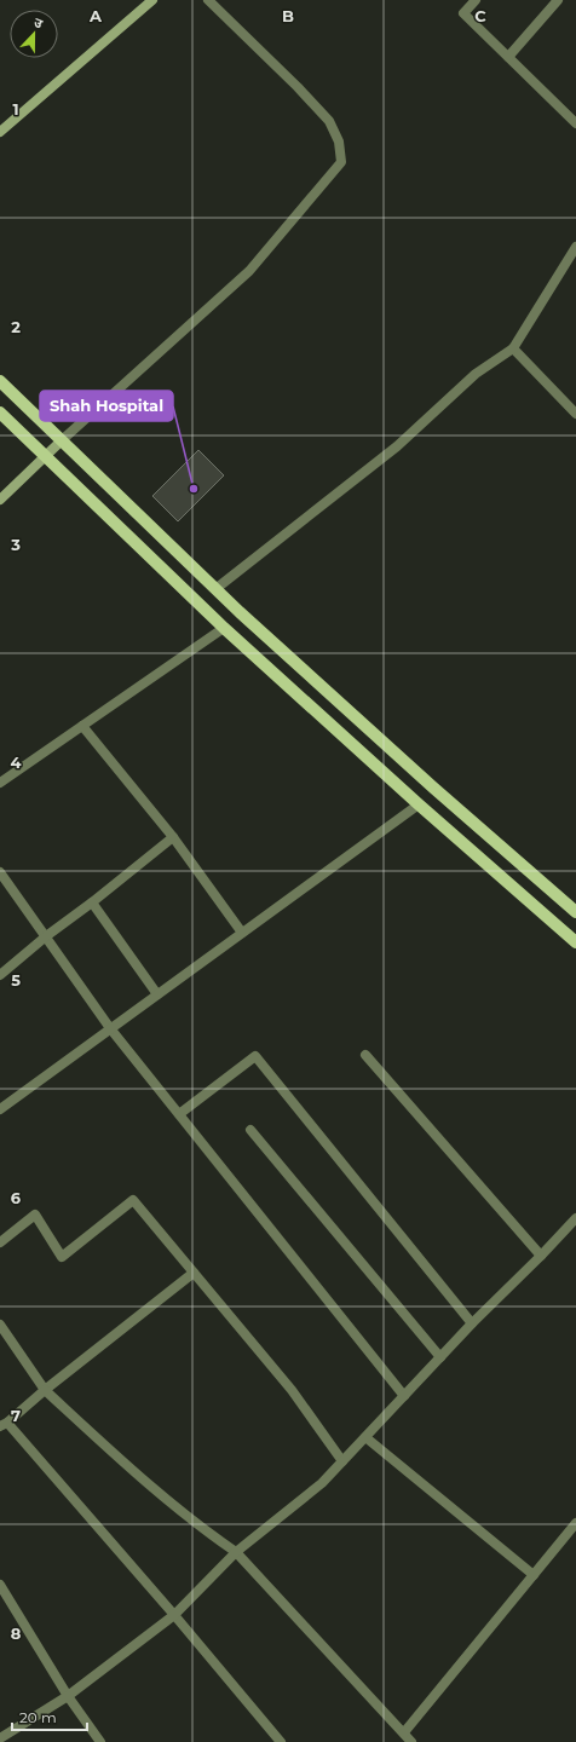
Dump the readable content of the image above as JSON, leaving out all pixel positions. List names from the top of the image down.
{
  "places": ["Shah Hospital"],
  "scale_bar": "20 m",
  "north": "top",
  "grid": {
    "columns": ["A", "B", "C"],
    "rows": [
      "1",
      "2",
      "3",
      "4",
      "5",
      "6",
      "7",
      "8"
    ]
  }
}
